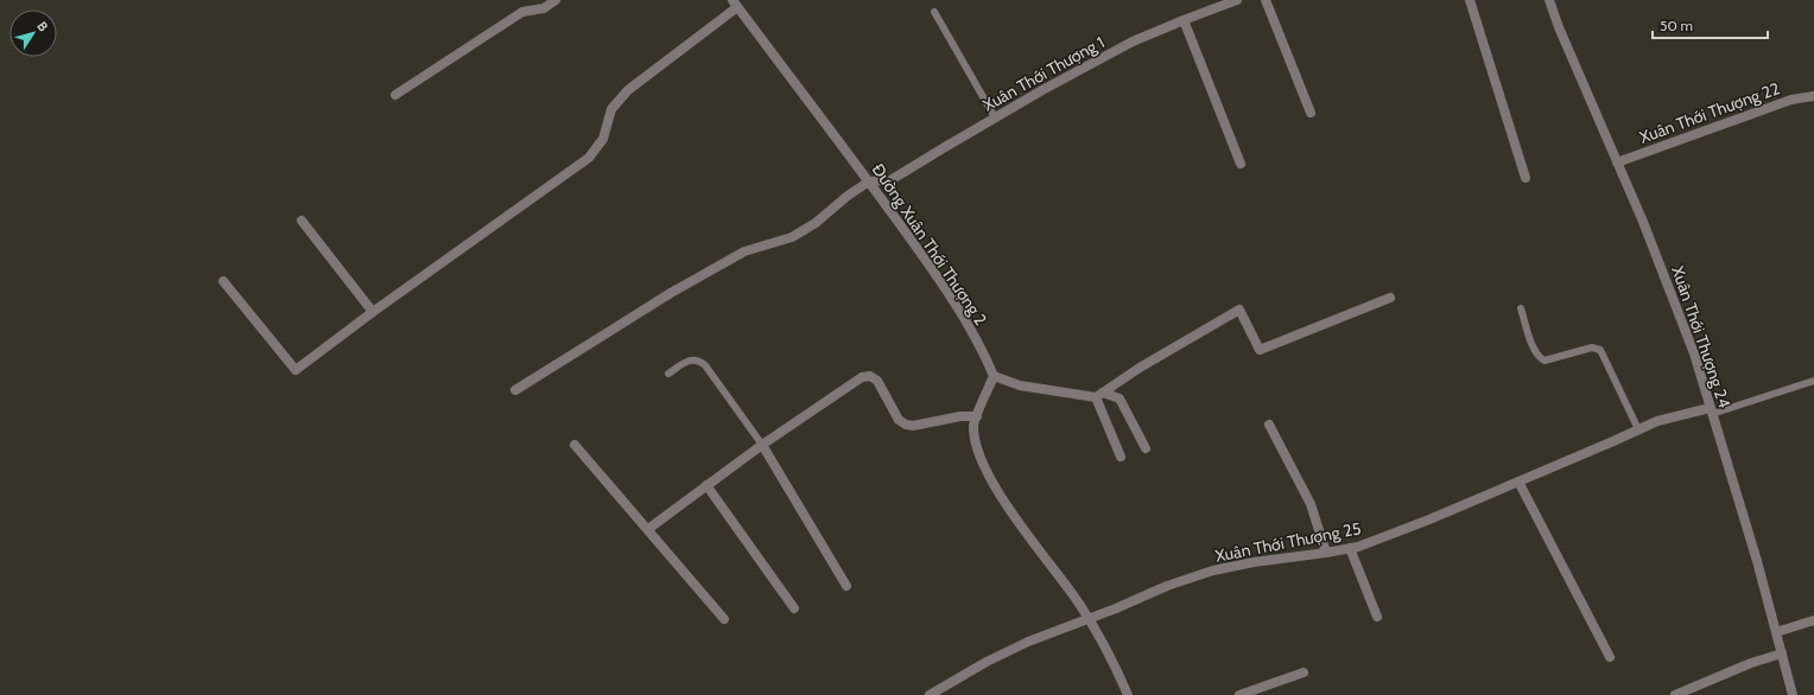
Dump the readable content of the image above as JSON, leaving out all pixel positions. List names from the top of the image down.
{
  "streets": {
    "street": [
      "Xuân Thới Thượng 1",
      "Xuân Thới Thượng 22",
      "Đường Xuân Thới Thượng 2",
      "Xuân Thới Thượng 24",
      "Xuân Thới Thượng 25"
    ]
  },
  "crossings": [
    ["Xuân Thới Thượng 1", "Đường Xuân Thới Thượng 2"],
    ["Xuân Thới Thượng 22", "Xuân Thới Thượng 24"],
    ["Xuân Thới Thượng 24", "Xuân Thới Thượng 25"]
  ],
  "scale_bar": "50 m",
  "north": "top right"
}
